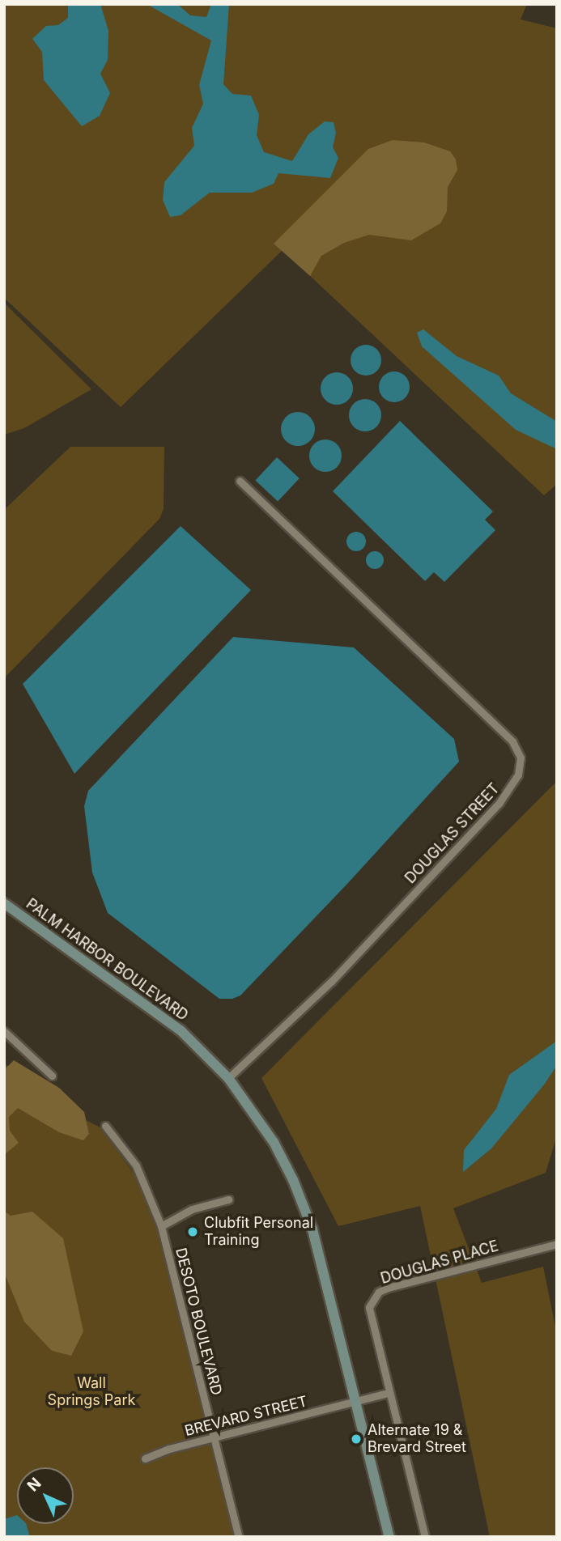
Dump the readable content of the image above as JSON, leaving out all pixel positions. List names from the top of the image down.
{
  "streets": {
    "main road": ["PALM HARBOR BOULEVARD"],
    "street": [
      "DOUGLAS STREET",
      "DOUGLAS PLACE",
      "DESOTO BOULEVARD",
      "BREVARD STREET"
    ]
  },
  "crossings": [
    ["DOUGLAS STREET", "PALM HARBOR BOULEVARD"],
    ["PALM HARBOR BOULEVARD", "BREVARD STREET"],
    ["DOUGLAS PLACE", "BREVARD STREET"],
    ["DESOTO BOULEVARD", "BREVARD STREET"]
  ],
  "parks": ["Wall Springs Park"],
  "places": ["Clubfit Personal Training", "Alternate 19 & Brevard Street"],
  "north": "top left"
}
